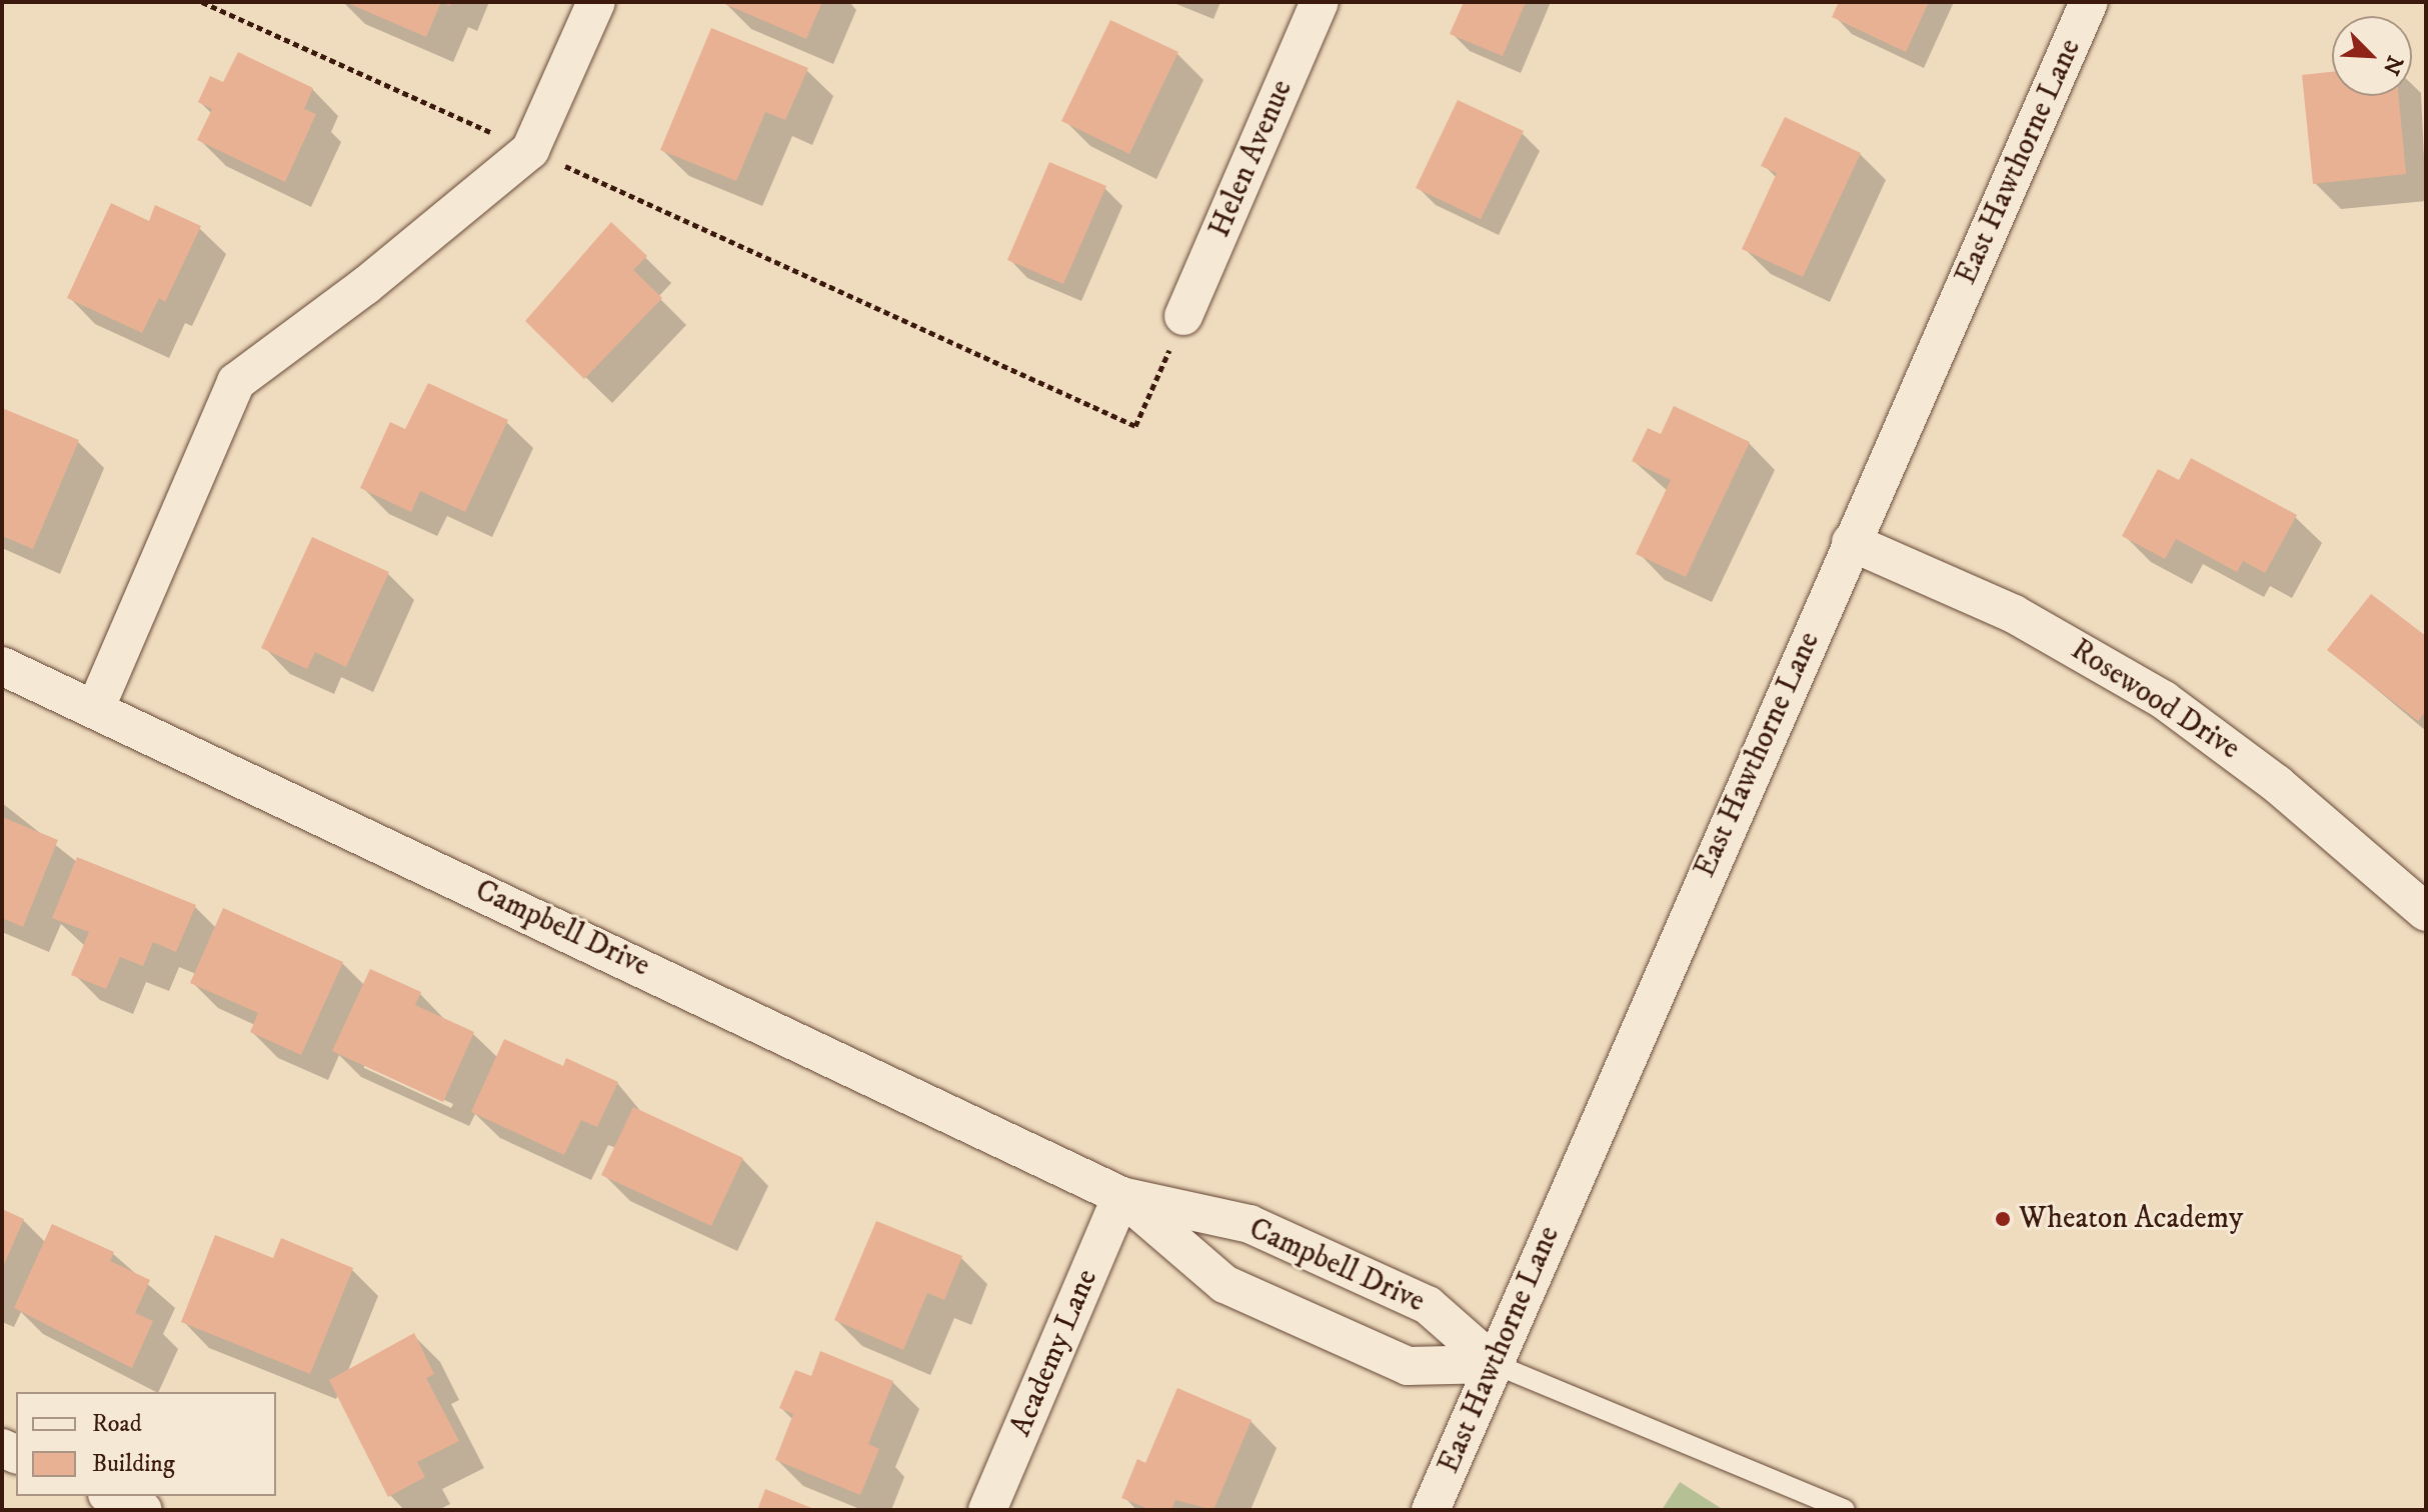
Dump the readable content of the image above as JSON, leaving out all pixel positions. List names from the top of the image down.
{
  "streets": {
    "street": [
      "Helen Avenue",
      "East Hawthorne Lane",
      "Rosewood Drive",
      "Campbell Drive",
      "Academy Lane"
    ]
  },
  "crossings": [
    ["East Hawthorne Lane", "Rosewood Drive"],
    ["East Hawthorne Lane", "Campbell Drive"],
    ["Campbell Drive", "Academy Lane"]
  ],
  "places": ["Wheaton Academy"],
  "legend": ["Road", "Building"],
  "north": "bottom right"
}
